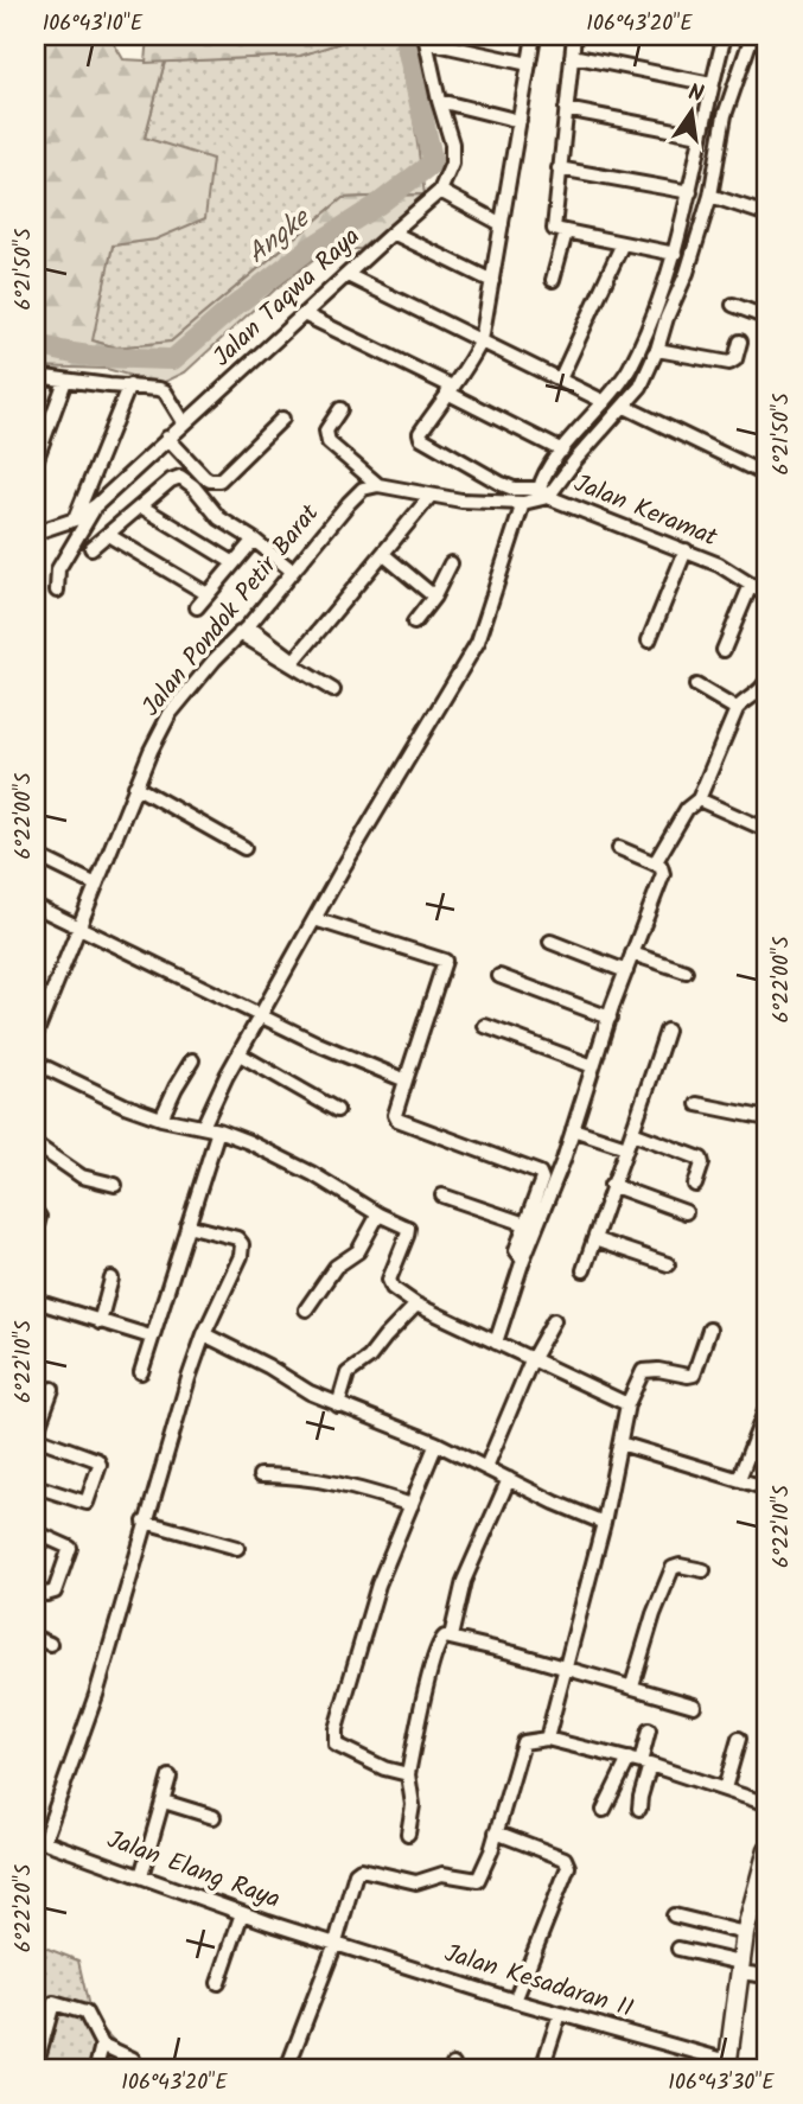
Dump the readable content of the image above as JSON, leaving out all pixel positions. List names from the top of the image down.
{
  "streets": {
    "street": [
      "Jalan Taqwa Raya",
      "Jalan Keramat",
      "Jalan Pondok Petir Barat",
      "Jalan Elang Raya",
      "Jalan Kesadaran II"
    ]
  },
  "crossings": [
    ["Jalan Elang Raya", "Jalan Kesadaran II"]
  ],
  "water": ["Angke"],
  "north": "top",
  "coordinates": [
    "106°43'10\"E",
    "106°43'20\"E",
    "6°21'50\"S",
    "6°22'00\"S",
    "6°22'10\"S",
    "6°22'20\"S",
    "106°43'30\"E"
  ]
}
